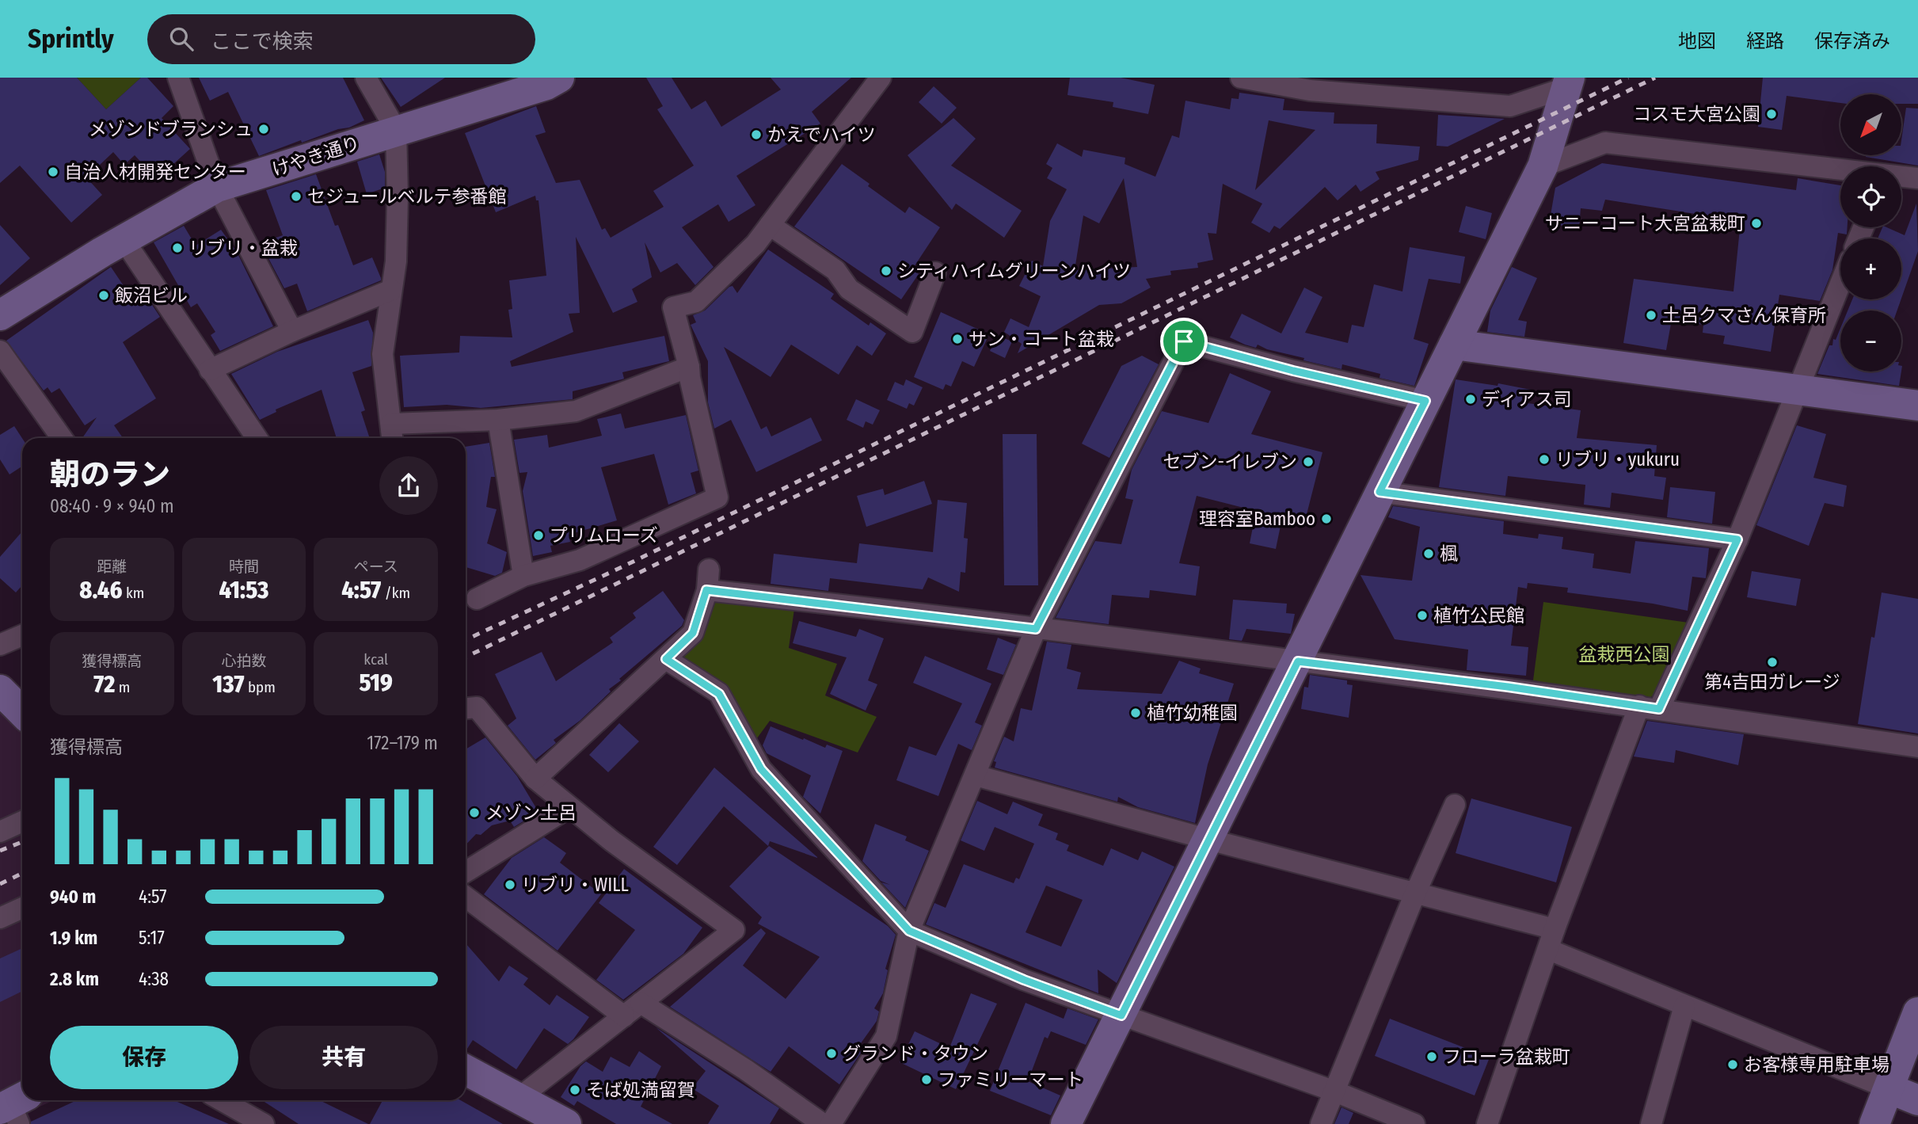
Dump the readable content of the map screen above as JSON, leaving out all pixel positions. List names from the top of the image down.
{
  "streets": {
    "street": ["けやき通り"]
  },
  "parks": ["盆栽西公園"],
  "places": [
    "コスモ大宮公園",
    "メゾンドブランシュ",
    "かえでハイツ",
    "自治人材開発センター",
    "セジュールベルテ参番館",
    "サニーコート大宮盆栽町",
    "リブリ・盆栽",
    "シティハイムグリーンハイツ",
    "飯沼ビル",
    "土呂クマさん保育所",
    "サン・コート盆栽",
    "ディアス司",
    "リブリ・yukuru",
    "セブン-イレブン",
    "理容室Bamboo",
    "プリムローズ",
    "楓",
    "植竹公民館",
    "第4吉田ガレージ",
    "植竹幼稚園",
    "メゾン土呂",
    "リブリ・WILL",
    "グランド・タウン",
    "フローラ盆栽町",
    "お客様専用駐車場",
    "ファミリーマート",
    "そば処満留賀"
  ],
  "north": "bottom left",
  "page": {
    "header": "Sprintly",
    "search": "ここで検索",
    "nav": ["地図", "経路", "保存済み"],
    "map_buttons": ["+", "−"],
    "heading": ["朝のラン", "08:40 · 9 × 940 m"],
    "stats": [
      ["距離", "8.46 km"],
      ["時間", "41:53"],
      ["ペース", "4:57 /km"],
      ["獲得標高", "72 m"],
      ["心拍数", "137 bpm"],
      ["kcal", "519"]
    ],
    "chart": ["獲得標高", "172–179 m"],
    "list": [
      {
        "name": "940 m",
        "note": "4:57"
      },
      {
        "name": "1.9 km",
        "note": "5:17"
      },
      {
        "name": "2.8 km",
        "note": "4:38"
      }
    ],
    "buttons": ["保存", "共有"]
  }
}
